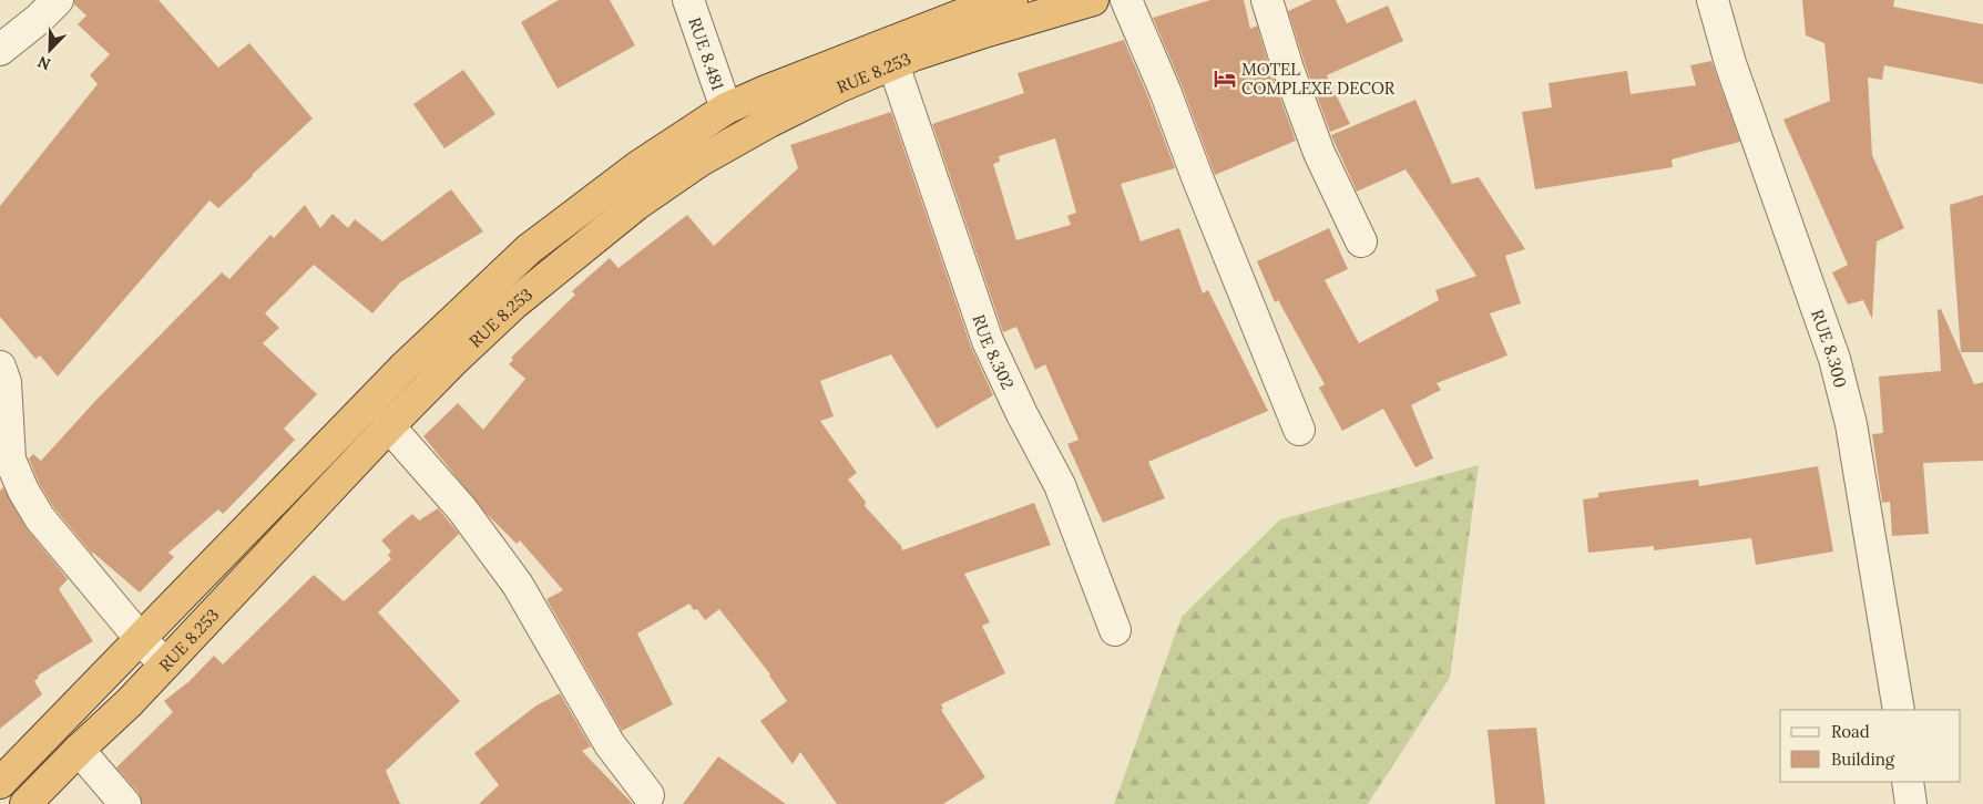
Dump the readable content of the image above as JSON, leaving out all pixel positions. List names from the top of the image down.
{
  "streets": {
    "highway": ["RUE 8.253"],
    "street": ["RUE 8.481", "RUE 8.300", "RUE 8.302"]
  },
  "crossings": [
    ["RUE 8.481", "RUE 8.253"],
    ["RUE 8.253", "RUE 8.302"]
  ],
  "places": {
    "hotel": ["MOTEL COMPLEXE DECOR"]
  },
  "legend": ["Road", "Building"],
  "north": "bottom left"
}
